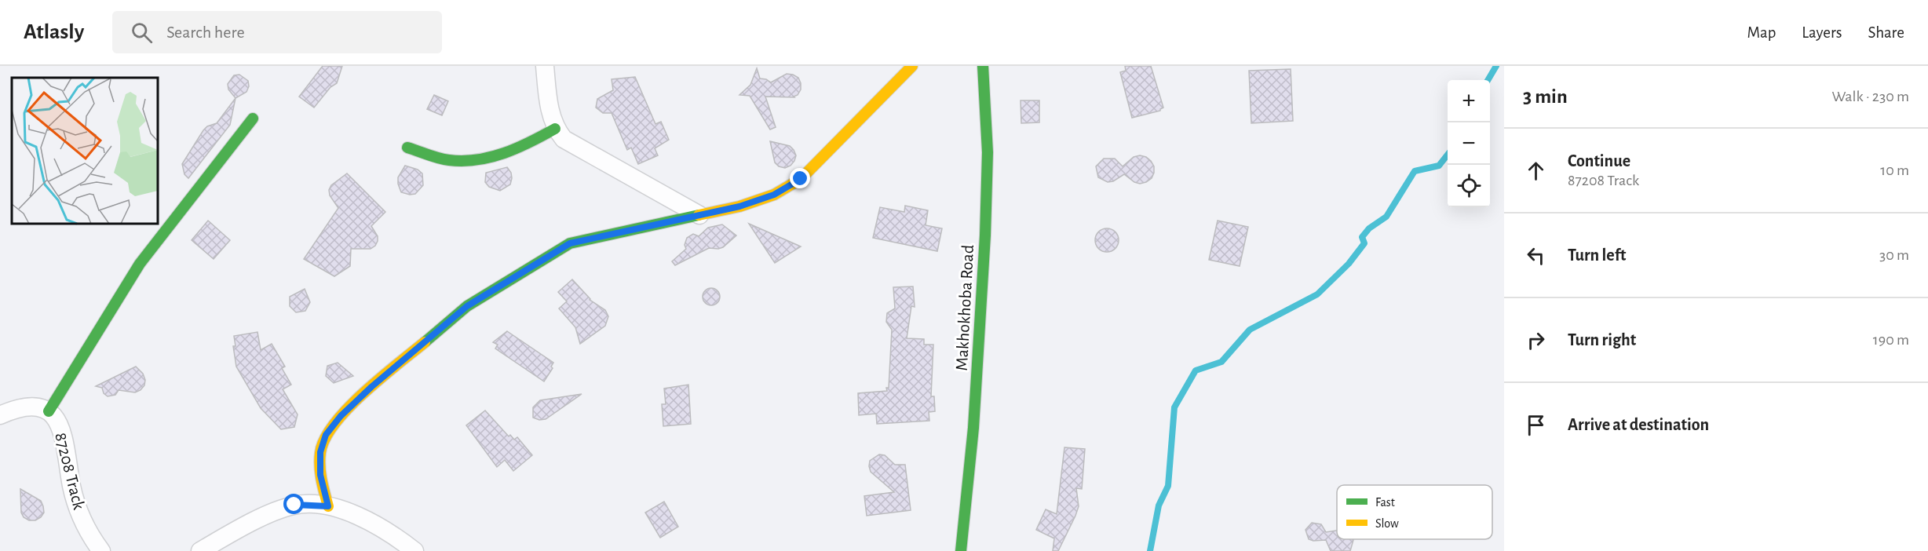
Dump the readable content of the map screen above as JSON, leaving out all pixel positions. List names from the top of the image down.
{
  "streets": {
    "street": ["Makhokhoba Road", "87208 Track"]
  },
  "legend": ["Fast", "Slow"],
  "page": {
    "header": "Atlasly",
    "search": "Search here",
    "nav": ["Map", "Layers", "Share"],
    "heading": ["3 min", "Walk · 230 m"],
    "map_buttons": ["+", "−"],
    "list": [
      ["Continue", "87208 Track", "10 m"],
      ["Turn left", "30 m"],
      ["Turn right", "190 m"],
      "Arrive at destination"
    ]
  }
}
